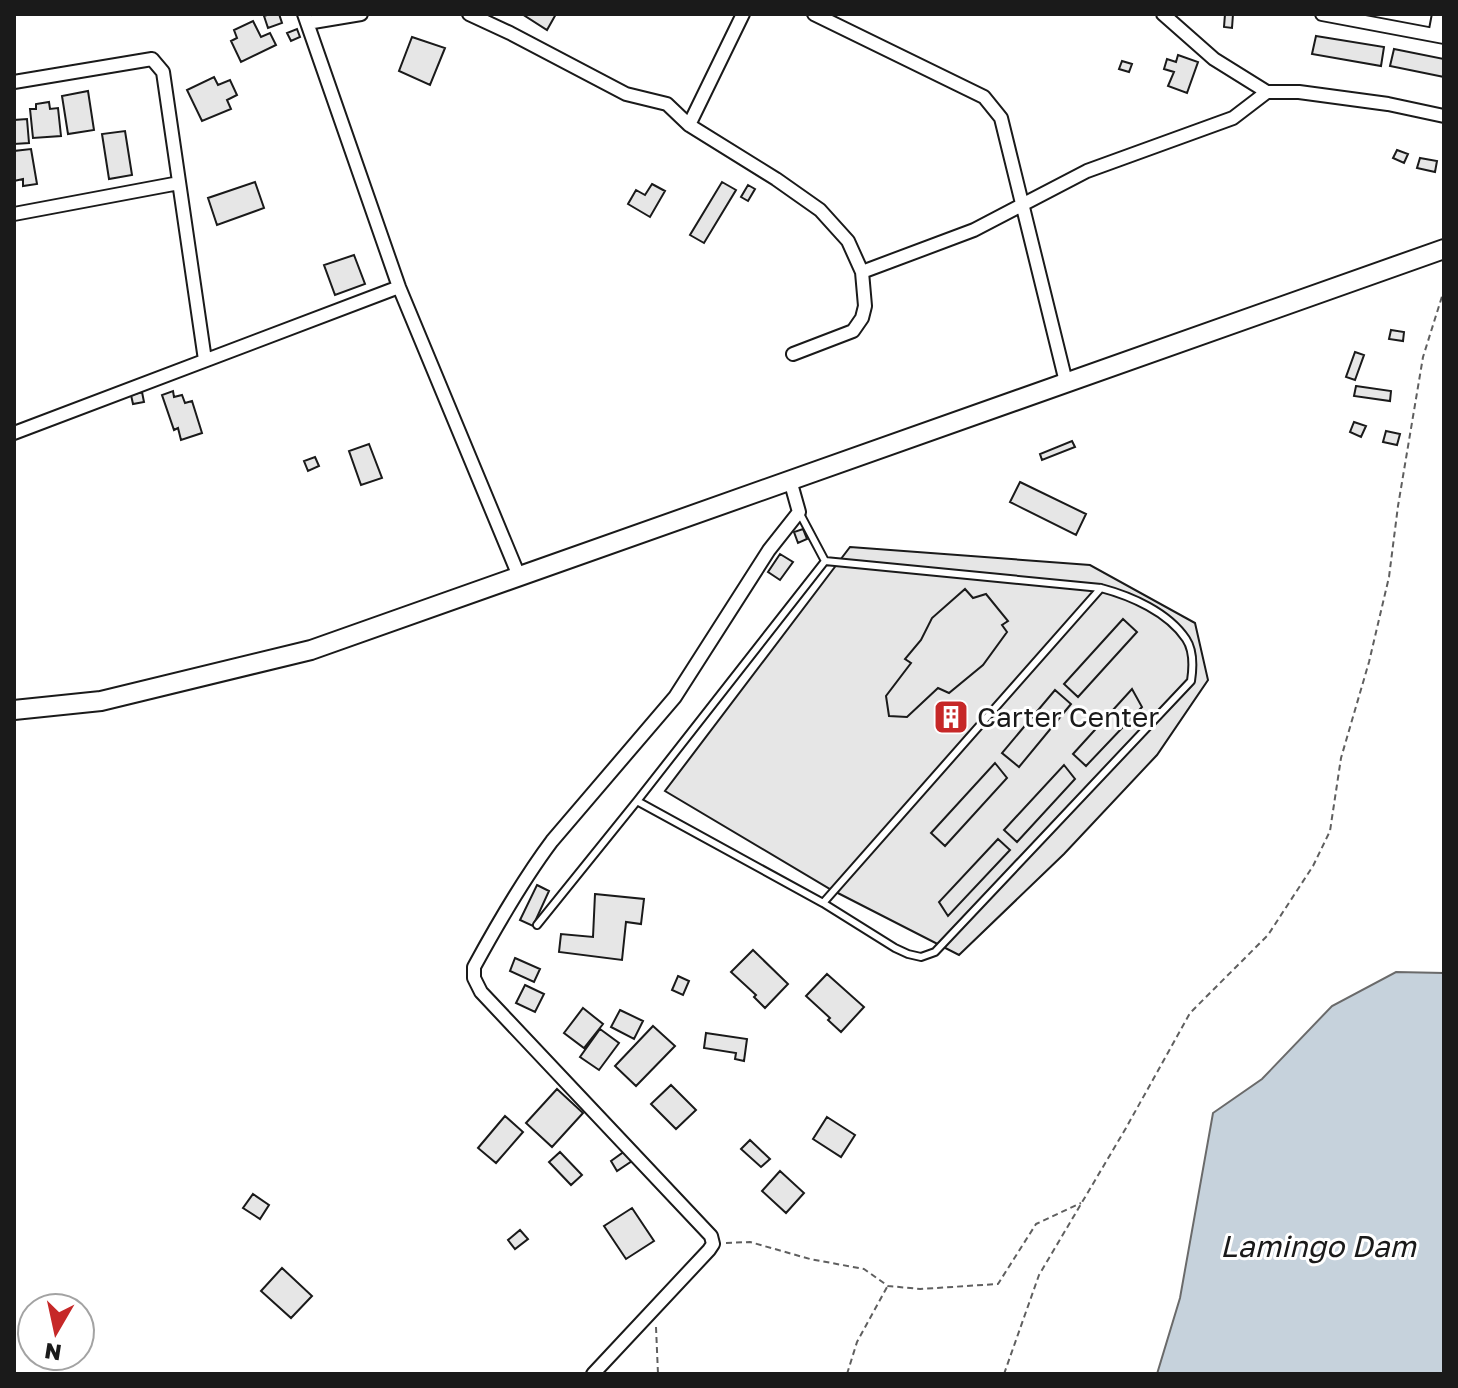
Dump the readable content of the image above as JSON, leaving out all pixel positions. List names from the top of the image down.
{
  "water": ["Lamingo Dam"],
  "places": {
    "building": ["Carter Center"]
  },
  "north": "bottom"
}
